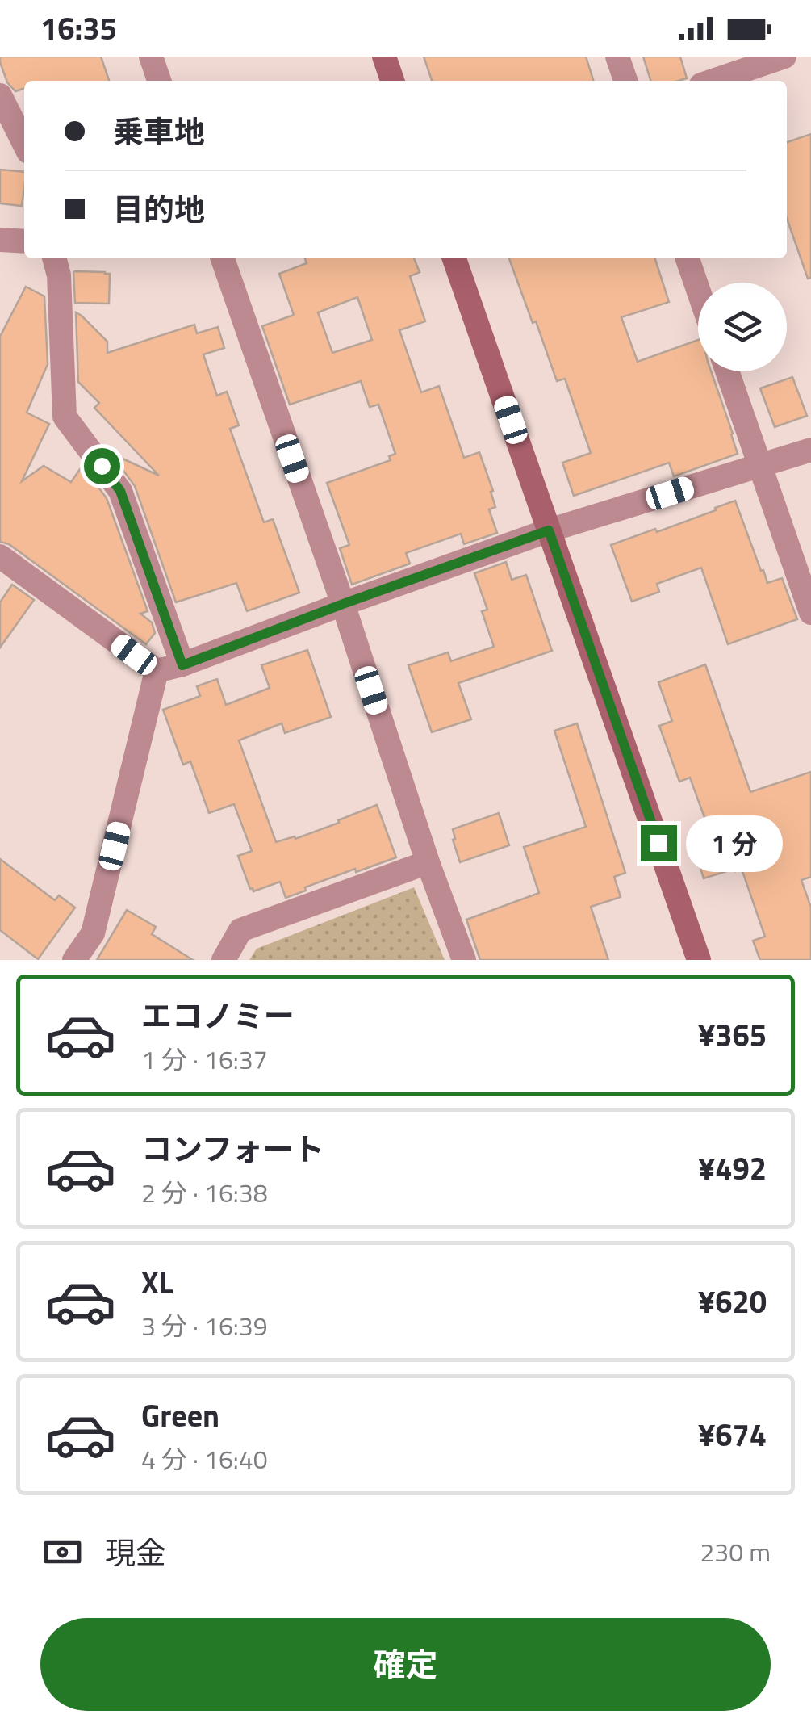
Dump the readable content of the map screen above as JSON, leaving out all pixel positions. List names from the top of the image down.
{
  "page": {
    "status": "16:35",
    "banner": ["乗車地", "目的地"],
    "bubble": "1 分",
    "list": [
      {
        "name": "エコノミー",
        "note": "1 分 · 16:37",
        "value": "¥365"
      },
      {
        "name": "コンフォート",
        "note": "2 分 · 16:38",
        "value": "¥492"
      },
      {
        "name": "XL",
        "note": "3 分 · 16:39",
        "value": "¥620"
      },
      {
        "name": "Green",
        "note": "4 分 · 16:40",
        "value": "¥674"
      }
    ],
    "pay": ["現金", "230 m"],
    "buttons": "確定"
  }
}
